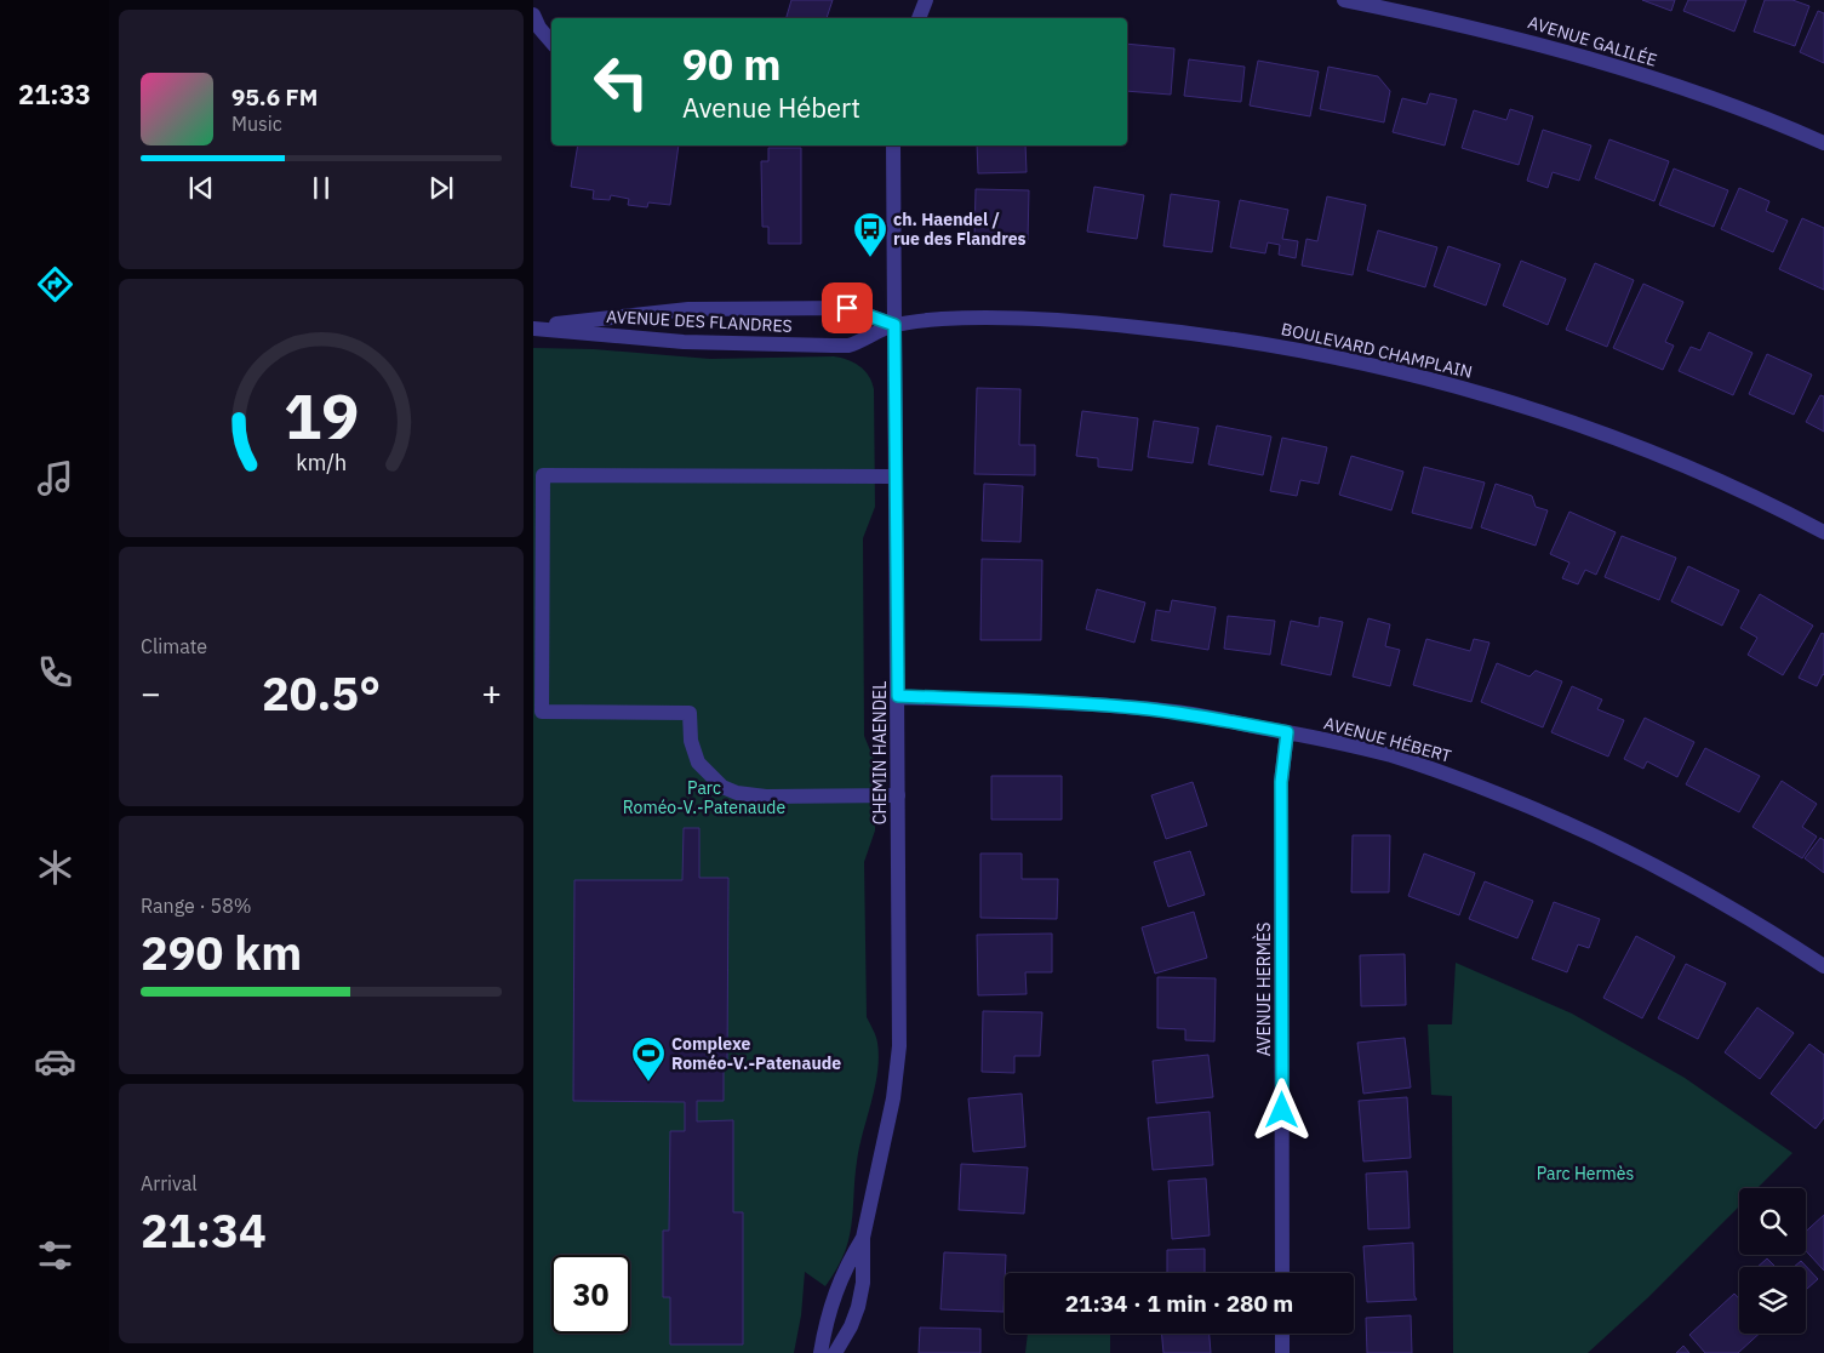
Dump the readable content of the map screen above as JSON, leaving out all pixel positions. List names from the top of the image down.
{
  "streets": {
    "street": [
      "AVENUE GALILÉE",
      "AVENUE DES FLANDRES",
      "BOULEVARD CHAMPLAIN",
      "AVENUE HÉBERT",
      "CHEMIN HAENDEL",
      "AVENUE HERMÈS"
    ]
  },
  "crossings": [
    ["AVENUE DES FLANDRES", "BOULEVARD CHAMPLAIN"],
    ["AVENUE DES FLANDRES", "CHEMIN HAENDEL"],
    ["BOULEVARD CHAMPLAIN", "CHEMIN HAENDEL"],
    ["AVENUE HÉBERT", "CHEMIN HAENDEL"],
    ["AVENUE HÉBERT", "AVENUE HERMÈS"]
  ],
  "parks": ["Parc Roméo-V.-Patenaude", "Parc Hermès"],
  "places": {
    "bus stop": ["ch. Haendel / rue des Flandres"],
    "sports": ["Complexe Roméo-V.-Patenaude"]
  },
  "page": {
    "tabs": "21:33",
    "turn": ["90 m", "Avenue Hébert"],
    "song": ["95.6 FM", "Music"],
    "tile": [
      "Climate",
      ["Range · 58%", "290 km"],
      ["Arrival", "21:34"]
    ],
    "heat": ["−", "20.5°", "+"],
    "limit": "30",
    "trip": "21:34 · 1 min · 280 m",
    "gauge": ["19", "km/h"]
  }
}
